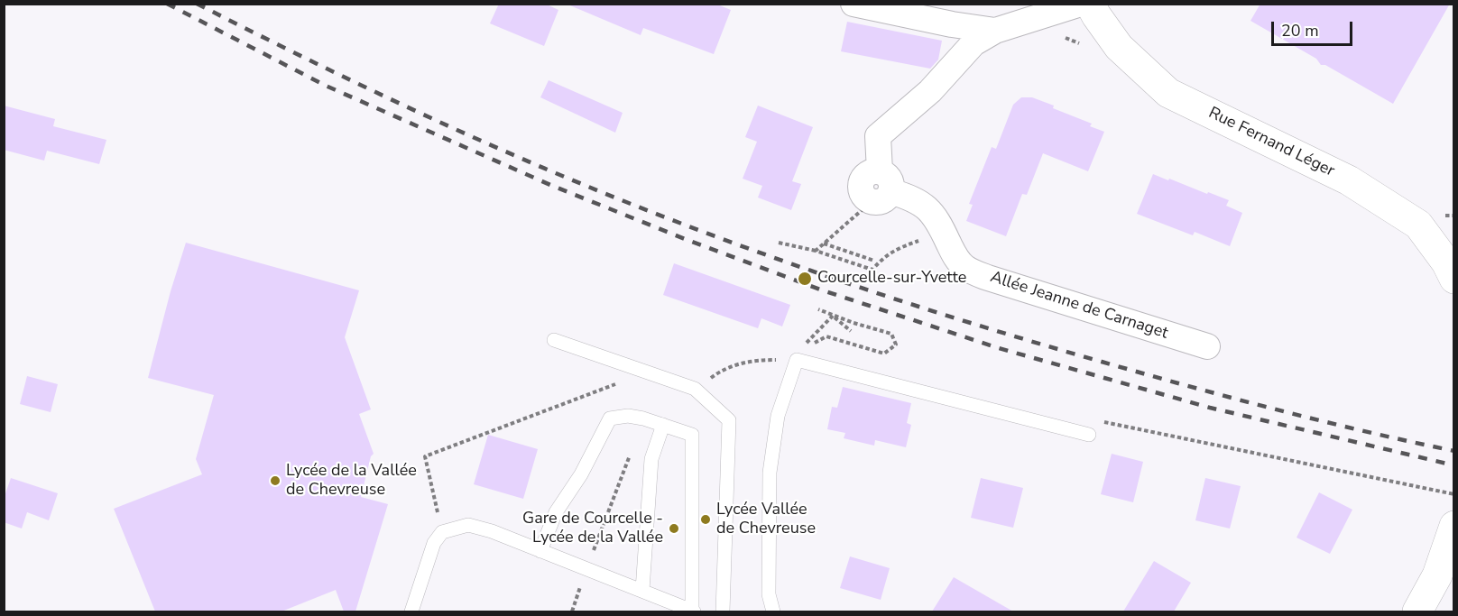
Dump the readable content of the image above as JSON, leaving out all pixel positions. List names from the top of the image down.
{
  "streets": {
    "street": ["Rue Fernand Léger", "Allée Jeanne de Carnaget"]
  },
  "places": [
    "Courcelle-sur-Yvette",
    "Lycée de la Vallée de Chevreuse",
    "Lycée Vallée de Chevreuse",
    "Gare de Courcelle - Lycée de la Vallée"
  ],
  "scale_bar": "20 m"
}
